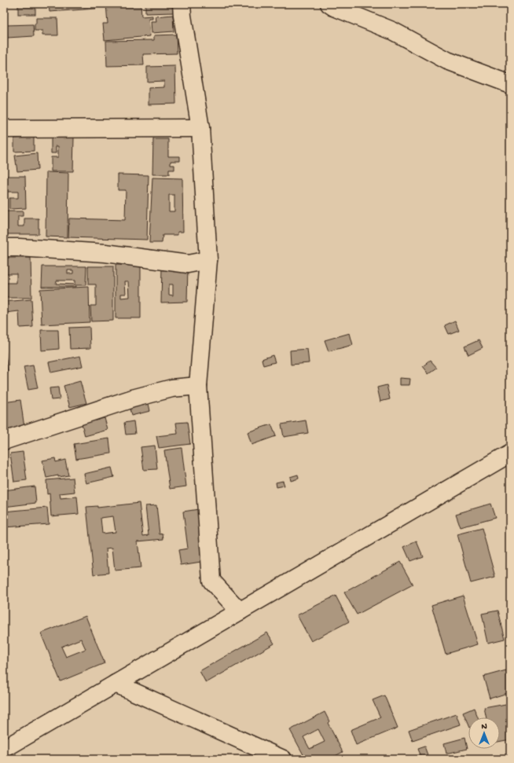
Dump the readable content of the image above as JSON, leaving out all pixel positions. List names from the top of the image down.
{
  "north": "top"
}
